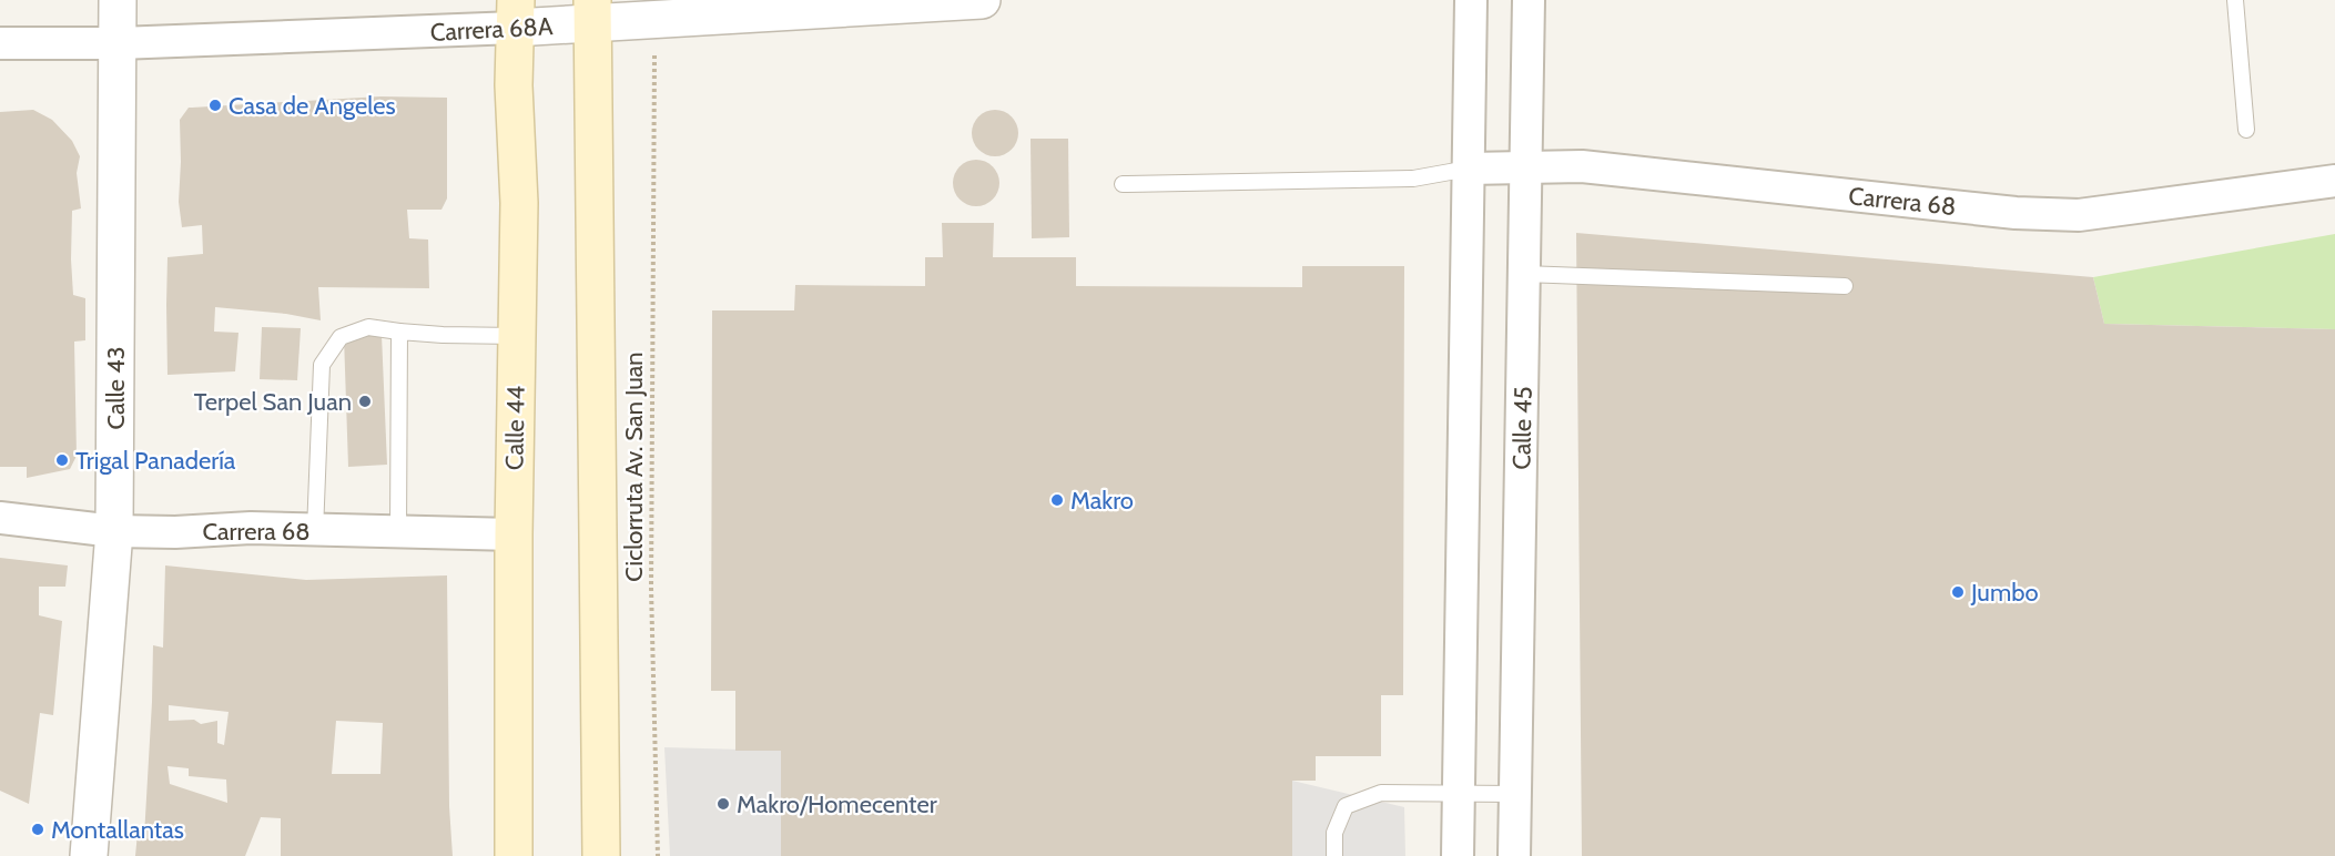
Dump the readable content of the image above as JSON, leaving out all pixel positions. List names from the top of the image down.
{
  "streets": {
    "main road": ["Calle 44"],
    "street": [
      "Carrera 68A",
      "Carrera 68",
      "Calle 43",
      "Calle 45"
    ],
    "path": ["Ciclorruta Av. San Juan"]
  },
  "crossings": [
    ["Carrera 68A", "Calle 43"],
    ["Carrera 68A", "Calle 44"],
    ["Carrera 68", "Calle 43"],
    ["Carrera 68", "Calle 44"],
    ["Carrera 68", "Calle 45"]
  ],
  "places": [
    "Casa de Angeles",
    "Terpel San Juan",
    "Trigal Panadería",
    "Makro",
    "Jumbo",
    "Makro/Homecenter",
    "Montallantas"
  ]
}
